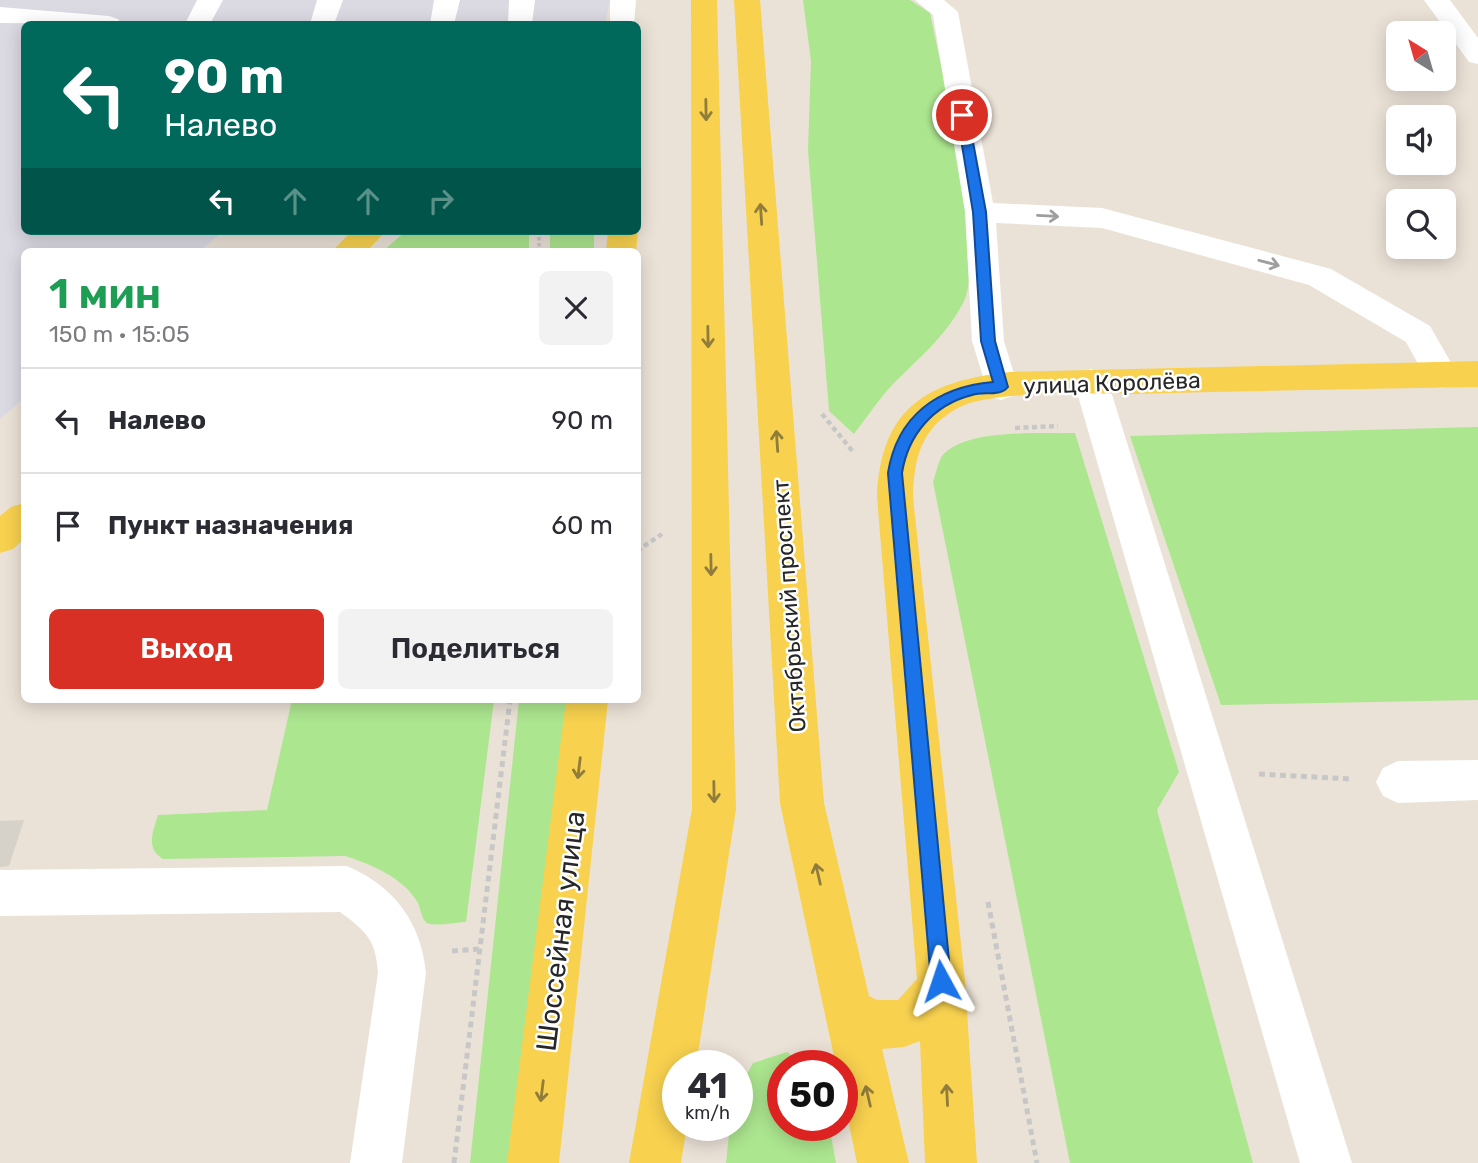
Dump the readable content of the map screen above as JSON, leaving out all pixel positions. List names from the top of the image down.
{
  "streets": {
    "main road": ["улица Королёва", "Октябрьский проспект", "Шоссейная улица"]
  },
  "north": "top left",
  "page": {
    "turn": ["90 m", "Налево"],
    "heading": ["1 мин", "150 m · 15:05"],
    "list": [
      {
        "name": "Налево",
        "value": "90 m"
      },
      {
        "name": "Пункт назначения",
        "value": "60 m"
      }
    ],
    "buttons": ["Выход", "Поделиться"],
    "speed": "41 km/h",
    "limit": "50"
  }
}
